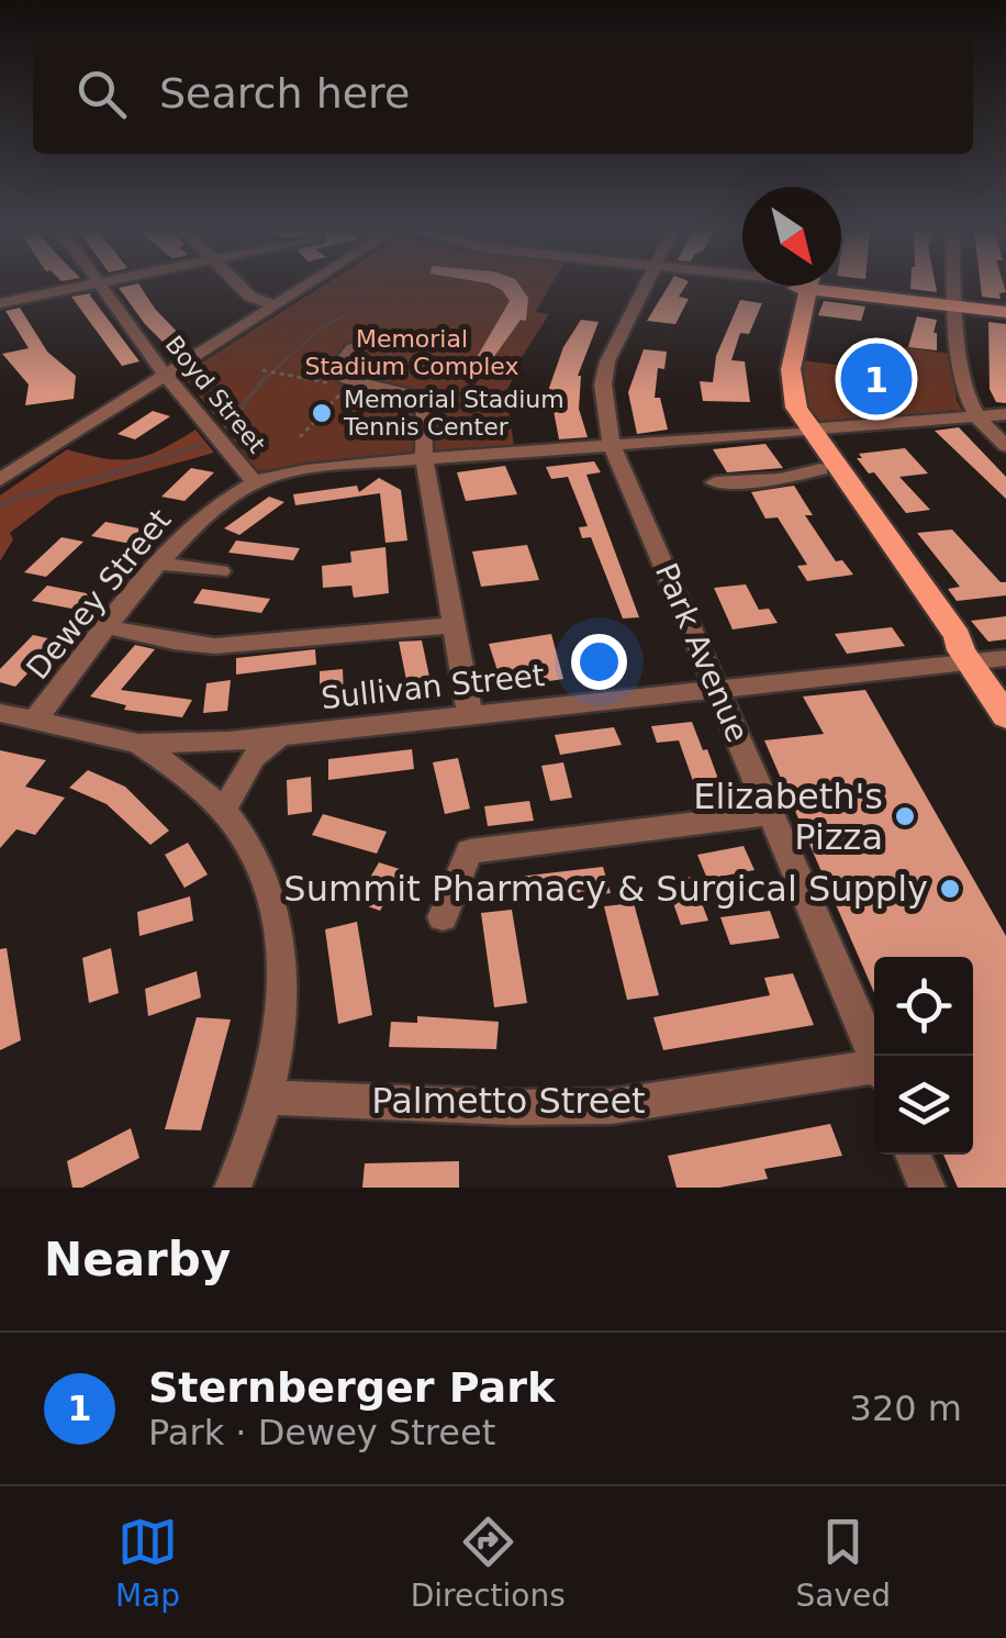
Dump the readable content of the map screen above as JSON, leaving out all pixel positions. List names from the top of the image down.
{
  "streets": {
    "street": [
      "Boyd Street",
      "Dewey Street",
      "Park Avenue",
      "Sullivan Street",
      "Palmetto Street"
    ]
  },
  "crossings": [
    ["Boyd Street", "Dewey Street"],
    ["Dewey Street", "Park Avenue"],
    ["Dewey Street", "Sullivan Street"],
    ["Park Avenue", "Sullivan Street"]
  ],
  "parks": ["Memorial Stadium Complex"],
  "places": ["Memorial Stadium Tennis Center", "Elizabeth's Pizza", "Summit Pharmacy & Surgical Supply"],
  "north": "bottom right",
  "page": {
    "search": "Search here",
    "pins": "1",
    "heading": "Nearby",
    "list": [
      {
        "mark": "1",
        "name": "Sternberger Park",
        "note": "Park · Dewey Street",
        "value": "320 m"
      }
    ],
    "nav": ["Map", "Directions", "Saved"]
  }
}
